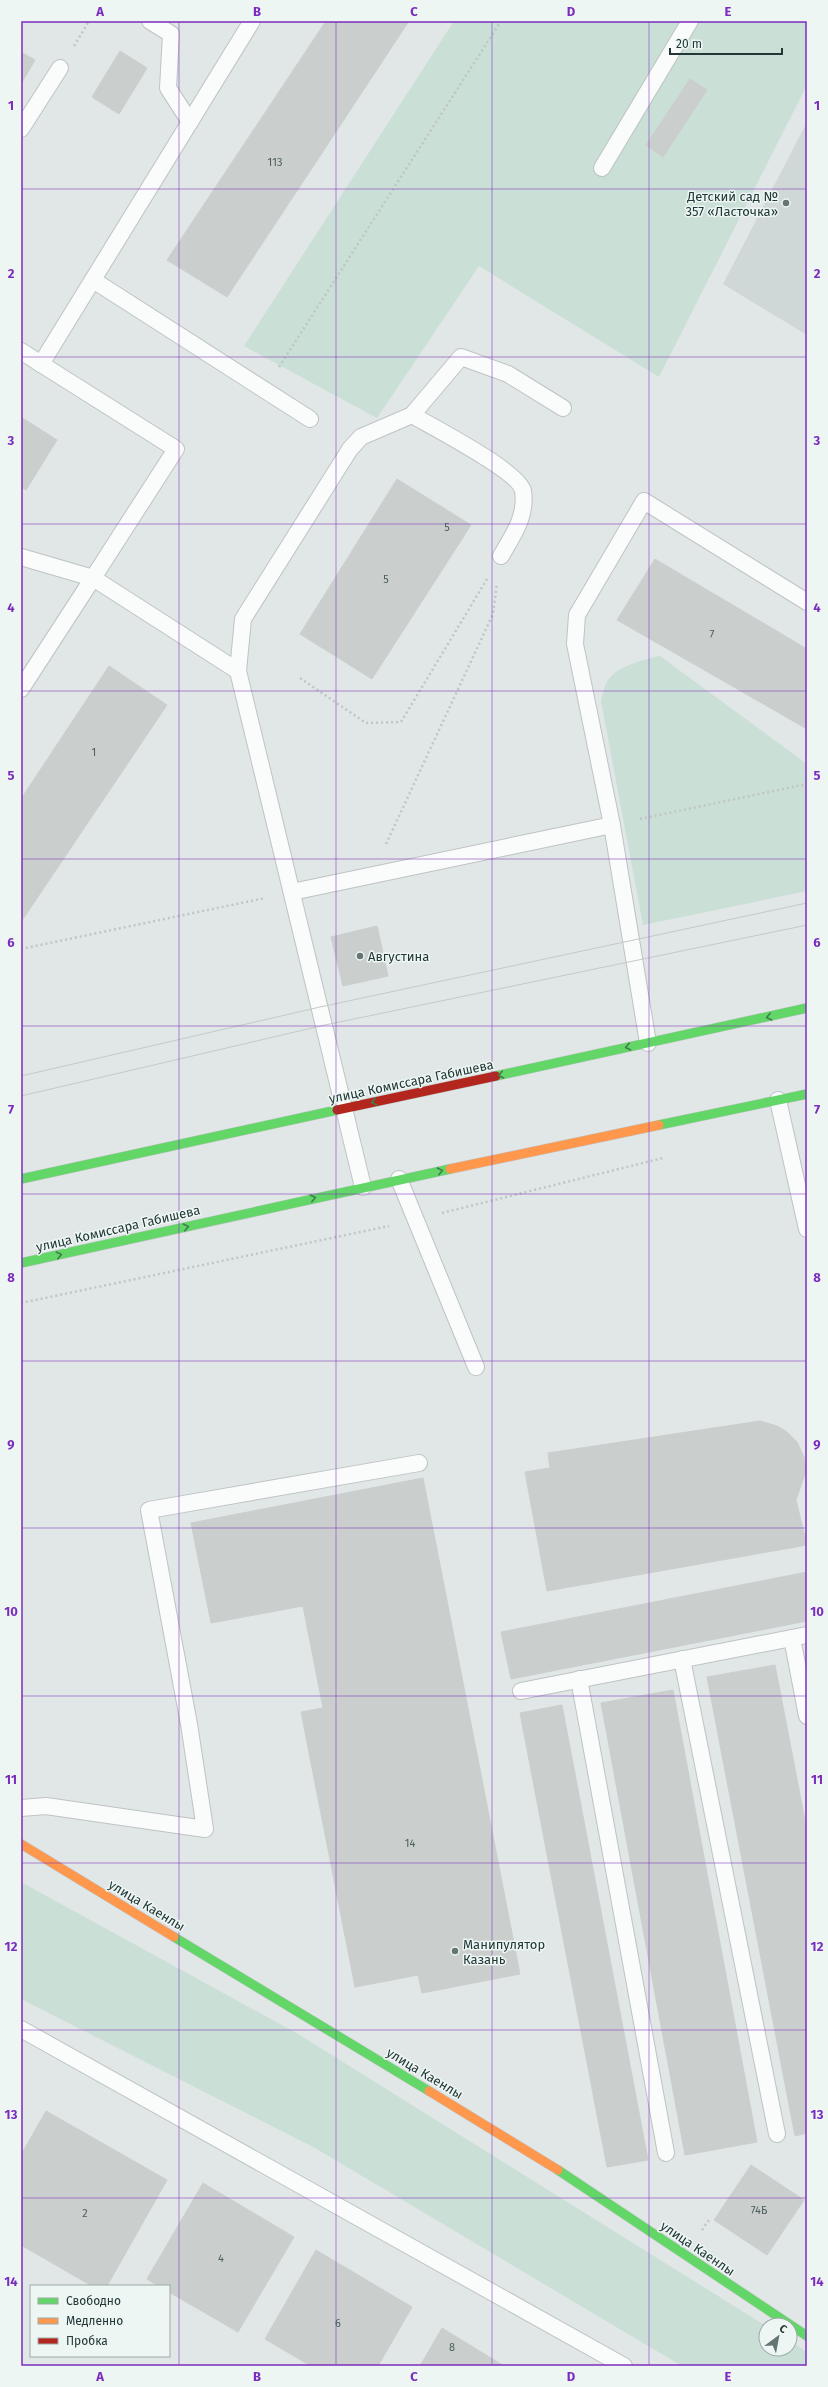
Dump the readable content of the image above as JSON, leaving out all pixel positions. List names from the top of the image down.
{
  "streets": {
    "street": ["улица Комиссара Габишева", "улица Каенлы"]
  },
  "places": ["Детский сад № 357 «Ласточка»", "Августина", "Манипулятор Казань"],
  "house_numbers": [
    "113",
    "5",
    "5",
    "7",
    "1",
    "14",
    "74Б",
    "2",
    "4",
    "6",
    "8"
  ],
  "legend": ["Свободно", "Медленно", "Пробка"],
  "scale_bar": "20 m",
  "north": "top right",
  "grid": {
    "columns": [
      "A",
      "B",
      "C",
      "D",
      "E"
    ],
    "rows": [
      "1",
      "2",
      "3",
      "4",
      "5",
      "6",
      "7",
      "8",
      "9",
      "10",
      "11",
      "12",
      "13",
      "14"
    ]
  }
}
